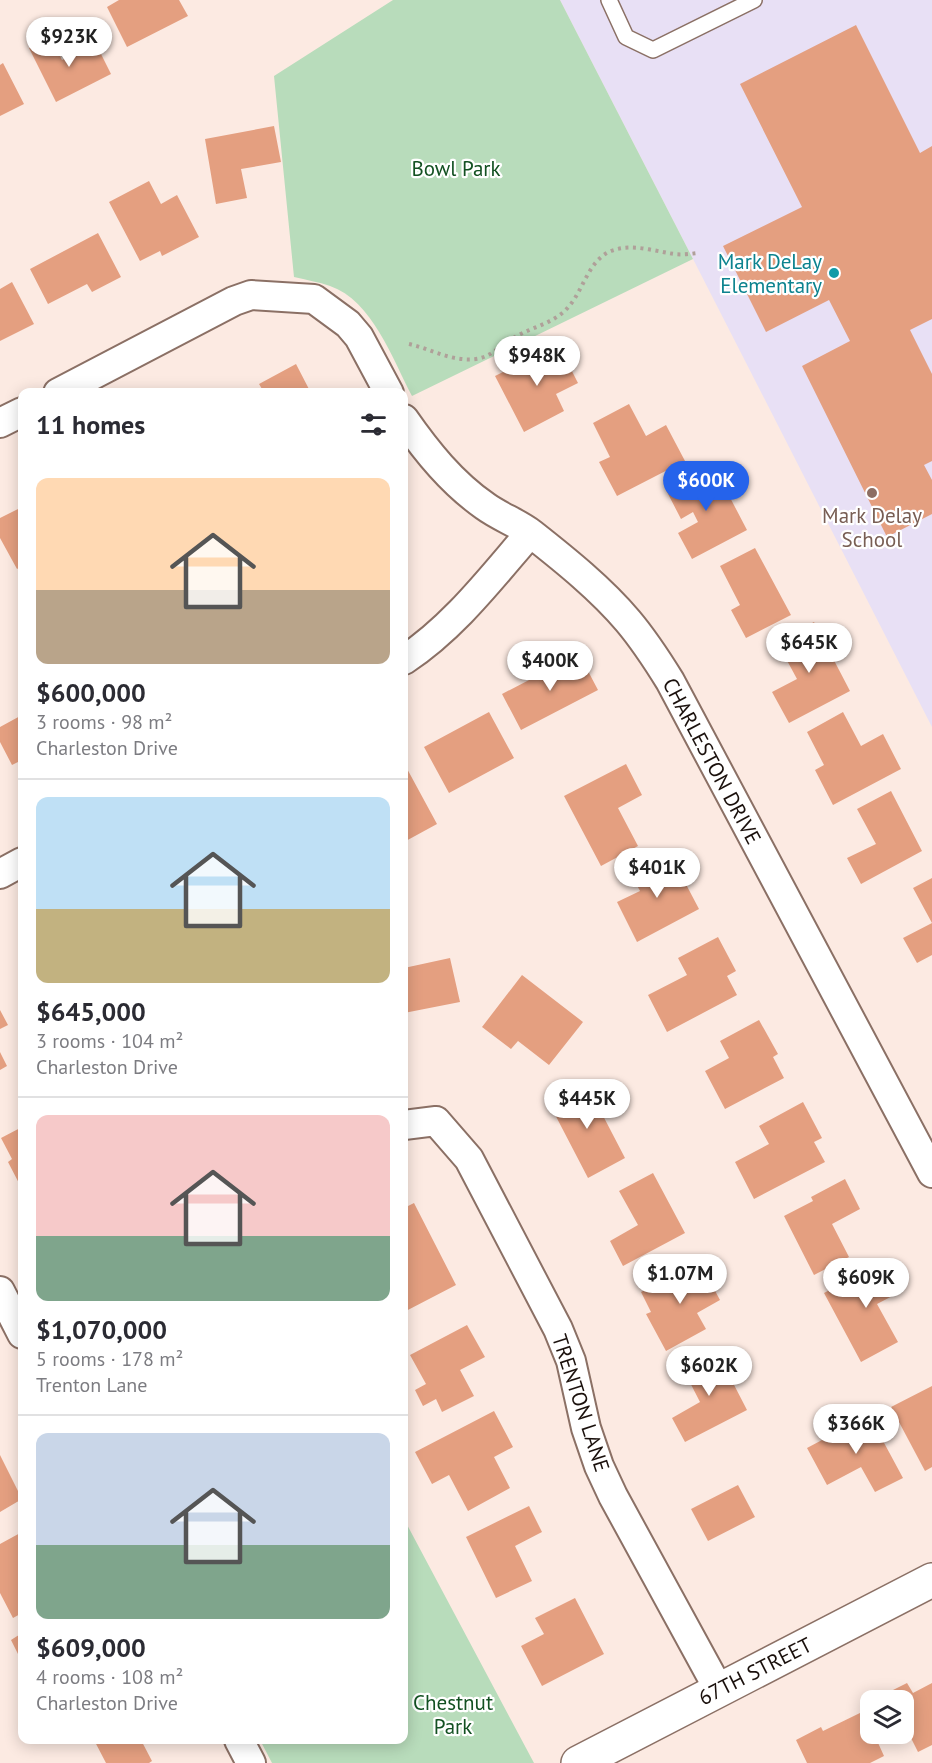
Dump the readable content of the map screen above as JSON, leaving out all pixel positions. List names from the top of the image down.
{
  "streets": {
    "street": ["CHARLESTON DRIVE", "TRENTON LANE", "67TH STREET"]
  },
  "crossings": [
    ["TRENTON LANE", "67TH STREET"]
  ],
  "parks": ["Bowl Park", "Chestnut Park"],
  "places": ["Mark DeLay Elementary", "Mark Delay School"],
  "page": {
    "price": [
      "$923K",
      "$948K",
      "$600K",
      "$645K",
      "$400K",
      "$401K",
      "$445K",
      "$1.07M",
      "$609K",
      "$602K",
      "$366K"
    ],
    "heading": "11 homes",
    "list": [
      {
        "name": "$600,000",
        "note": "3 rooms · 98 m² · Charleston Drive"
      },
      {
        "name": "$645,000",
        "note": "3 rooms · 104 m² · Charleston Drive"
      },
      {
        "name": "$1,070,000",
        "note": "5 rooms · 178 m² · Trenton Lane"
      },
      {
        "name": "$609,000",
        "note": "4 rooms · 108 m² · Charleston Drive"
      }
    ]
  }
}
